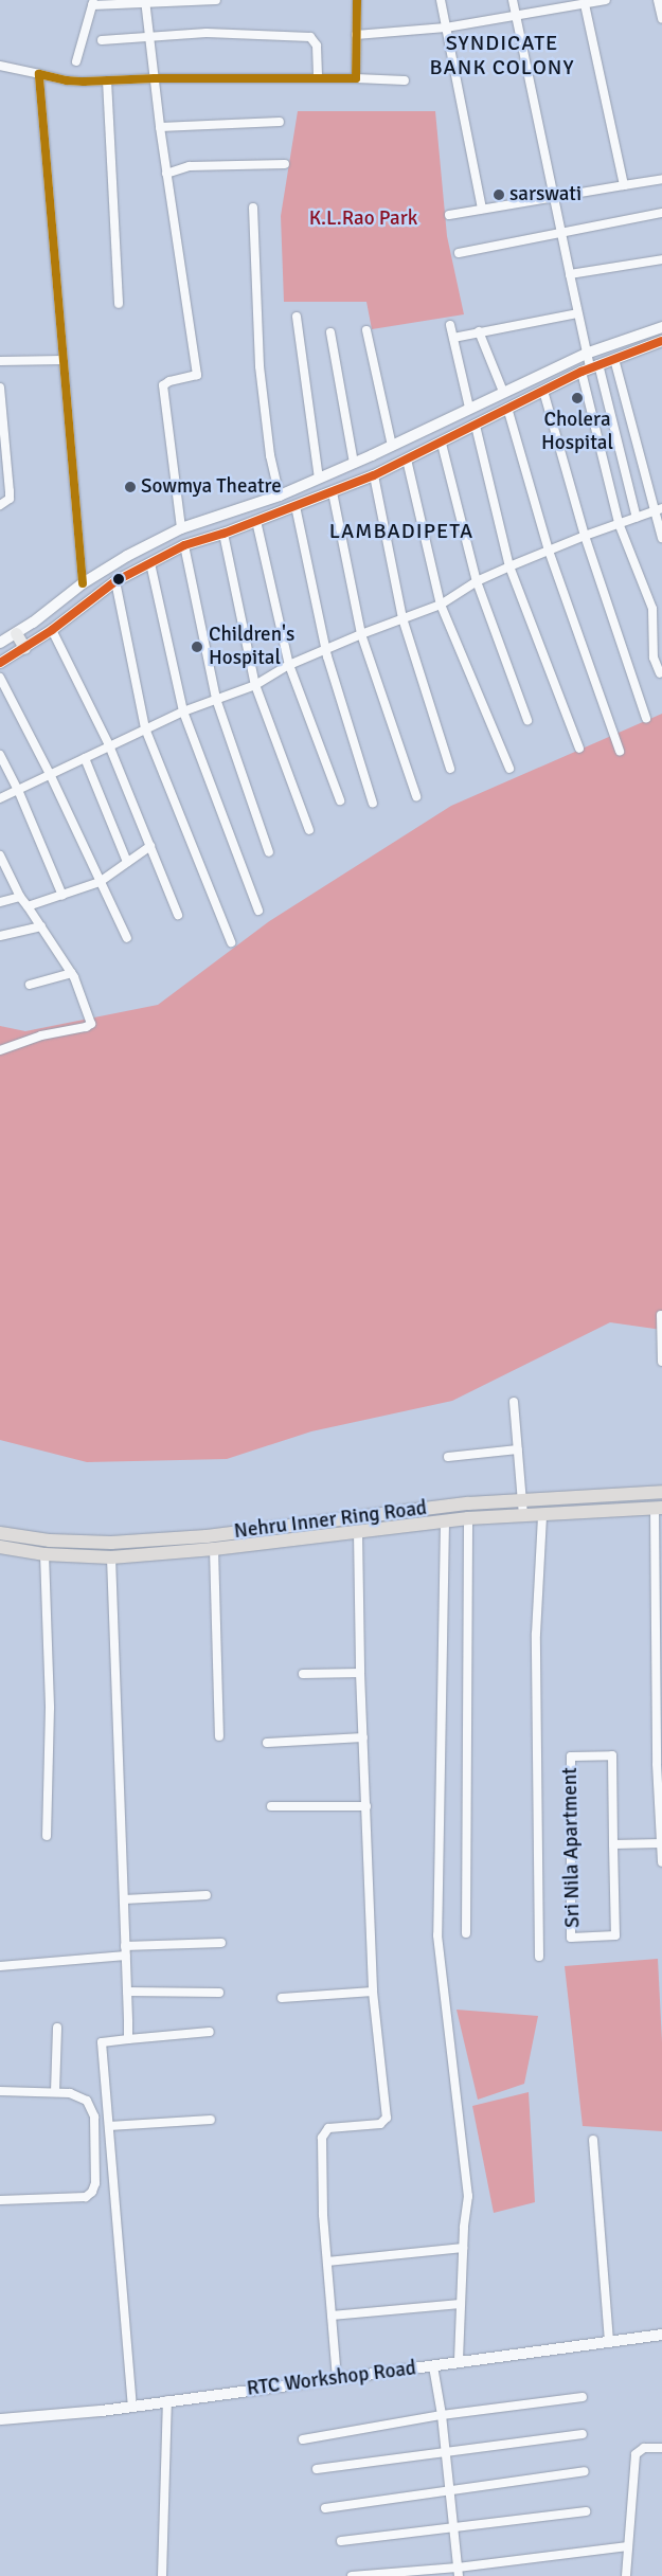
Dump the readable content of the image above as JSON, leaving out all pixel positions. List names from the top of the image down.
{
  "streets": {
    "main road": ["Nehru Inner Ring Road"],
    "street": ["Sri Nila Apartment", "RTC Workshop Road"]
  },
  "districts": ["SYNDICATE BANK COLONY", "LAMBADIPETA"],
  "parks": ["K.L.Rao Park"],
  "places": [
    "sarswati",
    "Cholera Hospital",
    "Sowmya Theatre",
    "Children's Hospital"
  ]
}
